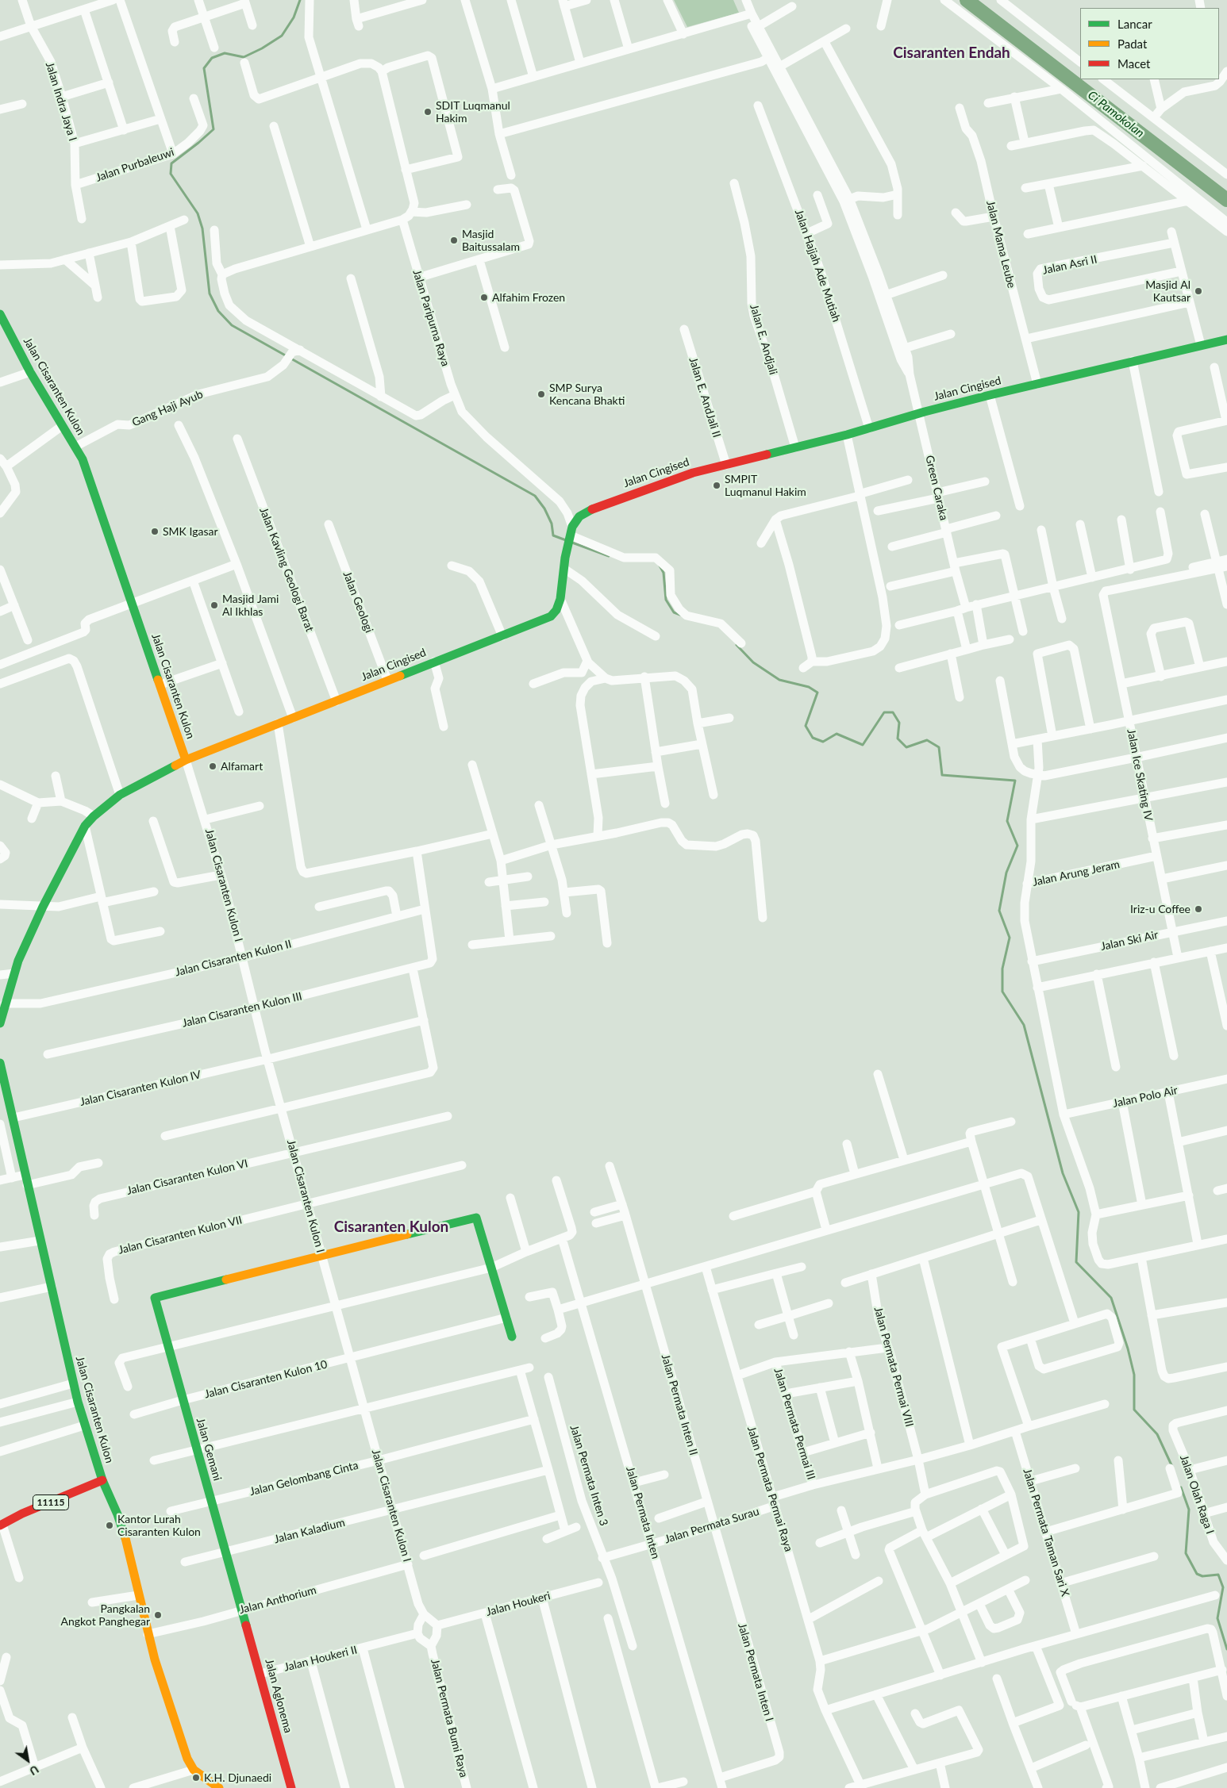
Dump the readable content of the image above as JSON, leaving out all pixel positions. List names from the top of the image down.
{
  "streets": {
    "main road": [
      "Jalan Cisaranten Kulon",
      "Jalan Cingised",
      "Jalan Gemani",
      "11115",
      "Jalan Aglonema"
    ],
    "street": [
      "Jalan Indra Jaya I",
      "Jalan Purbaleuwi",
      "Jalan Mama Leube",
      "Jalan Asri II",
      "Jalan Hajjah Ade Mutiah",
      "Jalan Paripurna Raya",
      "Jalan E. Andjali",
      "Jalan E. AndJali II",
      "Gang Haji Ayub",
      "Green Caraka",
      "Jalan Kavling Geologi Barat",
      "Jalan Geologi",
      "Jalan Ice Skating IV",
      "Jalan Arung Jeram",
      "Jalan Cisaranten Kulon I",
      "Jalan Ski Air",
      "Jalan Cisaranten Kulon II",
      "Jalan Cisaranten Kulon III",
      "Jalan Cisaranten Kulon IV",
      "Jalan Polo Air",
      "Jalan Cisaranten Kulon VI",
      "Jalan Cisaranten Kulon VII",
      "Jalan Permata Permai VIII",
      "Jalan Cisaranten Kulon 10",
      "Jalan Permata Inten II",
      "Jalan Permata Permai III",
      "Jalan Permata Inten 3",
      "Jalan Gelombang Cinta",
      "Jalan Permata Permai Raya",
      "Jalan Olah Raga I",
      "Jalan Permata Inten",
      "Jalan Permata Surau",
      "Jalan Kaladium",
      "Jalan Permata Taman Sari X",
      "Jalan Anthorium",
      "Jalan Houkeri",
      "Jalan Houkeri II",
      "Jalan Permata Inten I",
      "Jalan Permata Bumi Raya"
    ]
  },
  "crossings": [
    ["Jalan Indra Jaya I", "Jalan Purbaleuwi"],
    ["Jalan Mama Leube", "Jalan Cingised"],
    ["Jalan Hajjah Ade Mutiah", "Jalan Cingised"],
    ["Jalan Paripurna Raya", "Jalan Cingised"],
    ["Jalan E. Andjali", "Jalan Cingised"],
    ["Jalan Cisaranten Kulon", "Jalan Cingised"],
    ["Jalan Cisaranten Kulon", "Gang Haji Ayub"],
    ["Jalan Cisaranten Kulon", "Jalan Cisaranten Kulon I"],
    ["Jalan Cisaranten Kulon", "Jalan Cisaranten Kulon IV"],
    ["Jalan Cisaranten Kulon", "11115"],
    ["Jalan Cisaranten Kulon", "Jalan Anthorium"],
    ["Jalan Cingised", "Jalan E. AndJali II"],
    ["Jalan Cingised", "Green Caraka"],
    ["Jalan Cingised", "Jalan Kavling Geologi Barat"],
    ["Jalan Cingised", "Jalan Geologi"],
    ["Jalan Cingised", "Jalan Cisaranten Kulon I"],
    ["Jalan Ice Skating IV", "Jalan Arung Jeram"],
    ["Jalan Ice Skating IV", "Jalan Ski Air"],
    ["Jalan Arung Jeram", "Jalan Ski Air"],
    ["Jalan Arung Jeram", "Jalan Polo Air"],
    ["Jalan Cisaranten Kulon I", "Jalan Cisaranten Kulon II"],
    ["Jalan Cisaranten Kulon I", "Jalan Cisaranten Kulon III"],
    ["Jalan Cisaranten Kulon I", "Jalan Cisaranten Kulon IV"],
    ["Jalan Cisaranten Kulon I", "Jalan Cisaranten Kulon VI"],
    ["Jalan Cisaranten Kulon I", "Jalan Cisaranten Kulon VII"],
    ["Jalan Cisaranten Kulon I", "Jalan Cisaranten Kulon 10"],
    ["Jalan Cisaranten Kulon I", "Jalan Gemani"],
    ["Jalan Cisaranten Kulon I", "Jalan Gelombang Cinta"],
    ["Jalan Cisaranten Kulon I", "Jalan Kaladium"],
    ["Jalan Cisaranten Kulon I", "Jalan Anthorium"],
    ["Jalan Cisaranten Kulon I", "Jalan Houkeri"],
    ["Jalan Cisaranten Kulon I", "Jalan Permata Bumi Raya"],
    ["Jalan Cisaranten Kulon II", "Jalan Cisaranten Kulon III"],
    ["Jalan Permata Permai VIII", "Jalan Permata Surau"],
    ["Jalan Cisaranten Kulon 10", "Jalan Gemani"],
    ["Jalan Permata Inten II", "Jalan Permata Surau"],
    ["Jalan Permata Inten II", "Jalan Permata Inten I"],
    ["Jalan Permata Permai III", "Jalan Permata Surau"],
    ["Jalan Gemani", "Jalan Gelombang Cinta"],
    ["Jalan Gemani", "Jalan Kaladium"],
    ["Jalan Gemani", "Jalan Anthorium"],
    ["Jalan Gemani", "Jalan Aglonema"],
    ["Jalan Permata Inten 3", "Jalan Permata Surau"],
    ["Jalan Permata Permai Raya", "Jalan Permata Surau"],
    ["Jalan Permata Inten", "Jalan Permata Surau"],
    ["Jalan Permata Inten", "Jalan Permata Inten I"],
    ["Jalan Permata Surau", "Jalan Permata Taman Sari X"],
    ["Jalan Permata Surau", "Jalan Permata Inten I"],
    ["Jalan Anthorium", "Jalan Aglonema"],
    ["Jalan Houkeri", "Jalan Permata Bumi Raya"],
    ["Jalan Houkeri II", "Jalan Aglonema"]
  ],
  "districts": ["Cisaranten Endah", "Cisaranten Kulon"],
  "water": ["Ci Pamokolan"],
  "places": [
    "SDIT Luqmanul Hakim",
    "Masjid Baitussalam",
    "Masjid Al Kautsar",
    "Alfahim Frozen",
    "SMP Surya Kencana Bhakti",
    "SMPIT Luqmanul Hakim",
    "SMK Igasar",
    "Masjid Jami Al Ikhlas",
    "Alfamart",
    "Iriz-u Coffee",
    "Kantor Lurah Cisaranten Kulon",
    "Pangkalan Angkot Panghegar",
    "K.H. Djunaedi"
  ],
  "legend": ["Lancar", "Padat", "Macet"],
  "north": "bottom right"
}
